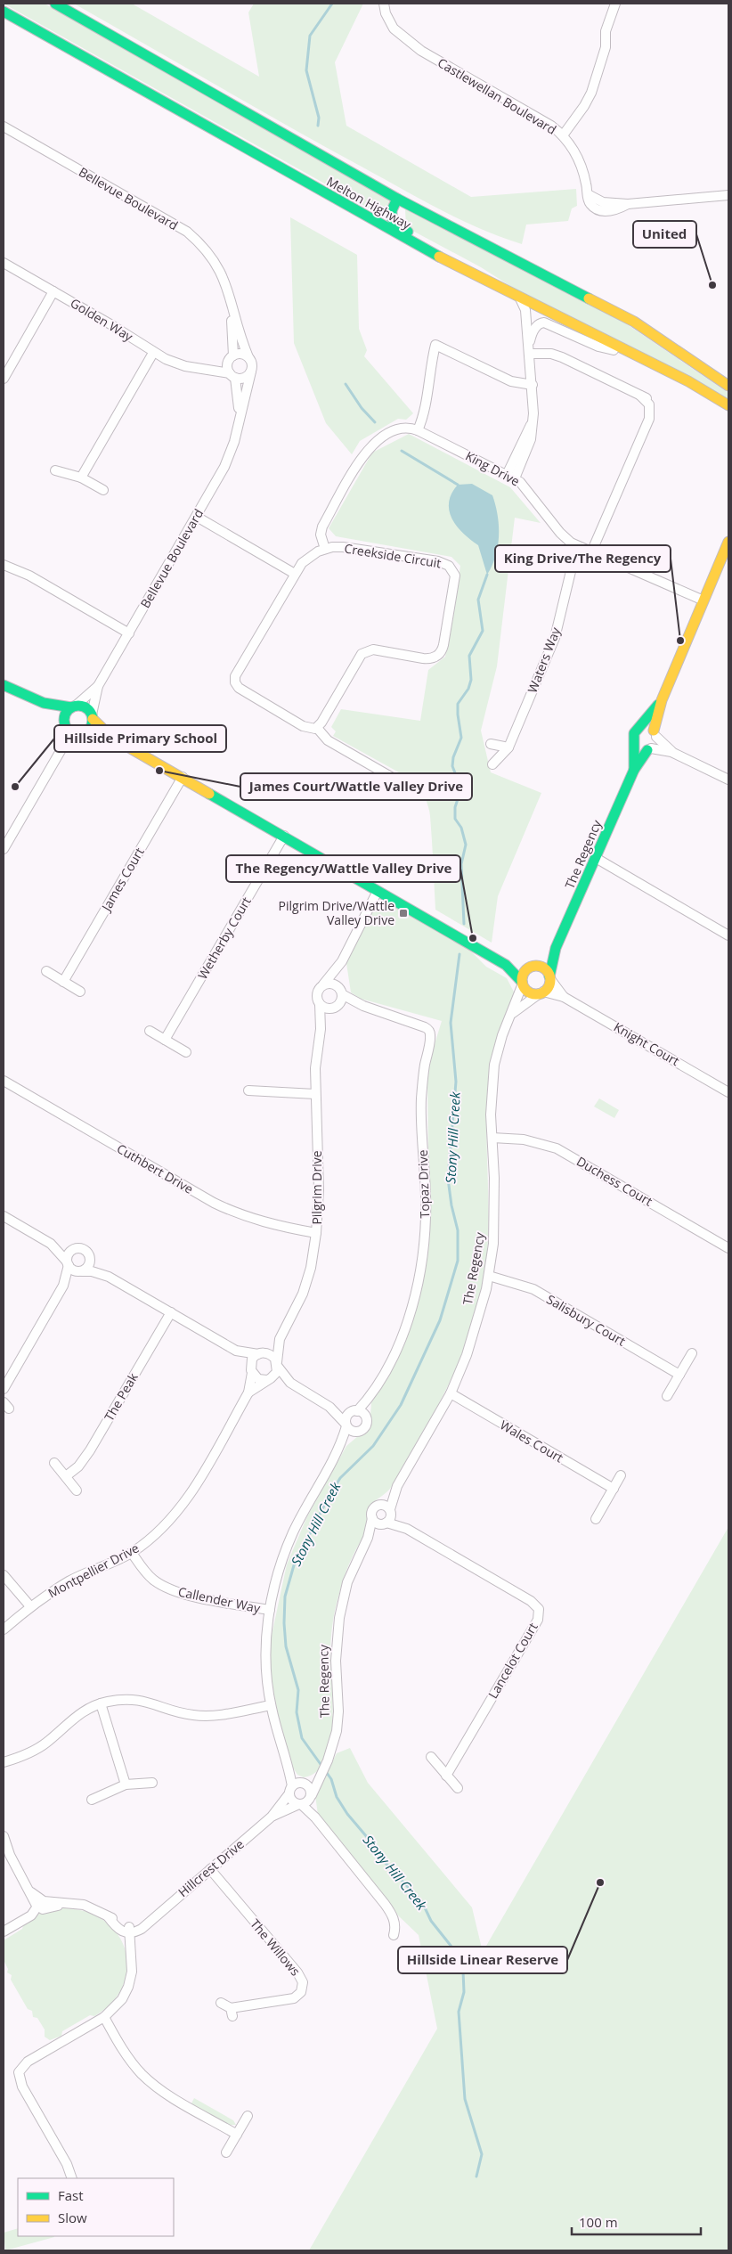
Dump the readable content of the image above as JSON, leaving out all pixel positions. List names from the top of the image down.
{
  "streets": {
    "main road": ["Melton Highway", "The Regency"],
    "street": [
      "Castlewellan Boulevard",
      "Bellevue Boulevard",
      "Golden Way",
      "King Drive",
      "Creekside Circuit",
      "Waters Way",
      "James Court",
      "Wetherby Court",
      "Knight Court",
      "Cuthbert Drive",
      "Duchess Court",
      "Topaz Drive",
      "Pilgrim Drive",
      "Salisbury Court",
      "The Peak",
      "Wales Court",
      "Montpellier Drive",
      "Callender Way",
      "Lancelot Court",
      "Hillcrest Drive",
      "The Willows"
    ]
  },
  "crossings": [
    ["Bellevue Boulevard", "Golden Way"],
    ["King Drive", "Creekside Circuit"],
    ["King Drive", "Waters Way"],
    ["The Regency", "Knight Court"],
    ["The Regency", "Duchess Court"],
    ["The Regency", "Salisbury Court"],
    ["The Regency", "Wales Court"],
    ["The Regency", "Lancelot Court"],
    ["The Regency", "Hillcrest Drive"],
    ["Cuthbert Drive", "Pilgrim Drive"],
    ["Topaz Drive", "Pilgrim Drive"],
    ["Pilgrim Drive", "Montpellier Drive"],
    ["Montpellier Drive", "Callender Way"],
    ["Hillcrest Drive", "The Willows"]
  ],
  "water": ["Stony Hill Creek"],
  "places": {
    "other": [
      "United",
      "King Drive/The Regency",
      "James Court/Wattle Valley Drive",
      "Hillside Primary School",
      "The Regency/Wattle Valley Drive",
      "Hillside Linear Reserve"
    ],
    "transit": ["Pilgrim Drive/Wattle Valley Drive"]
  },
  "legend": ["Fast", "Slow"],
  "scale_bar": "100 m"
}
